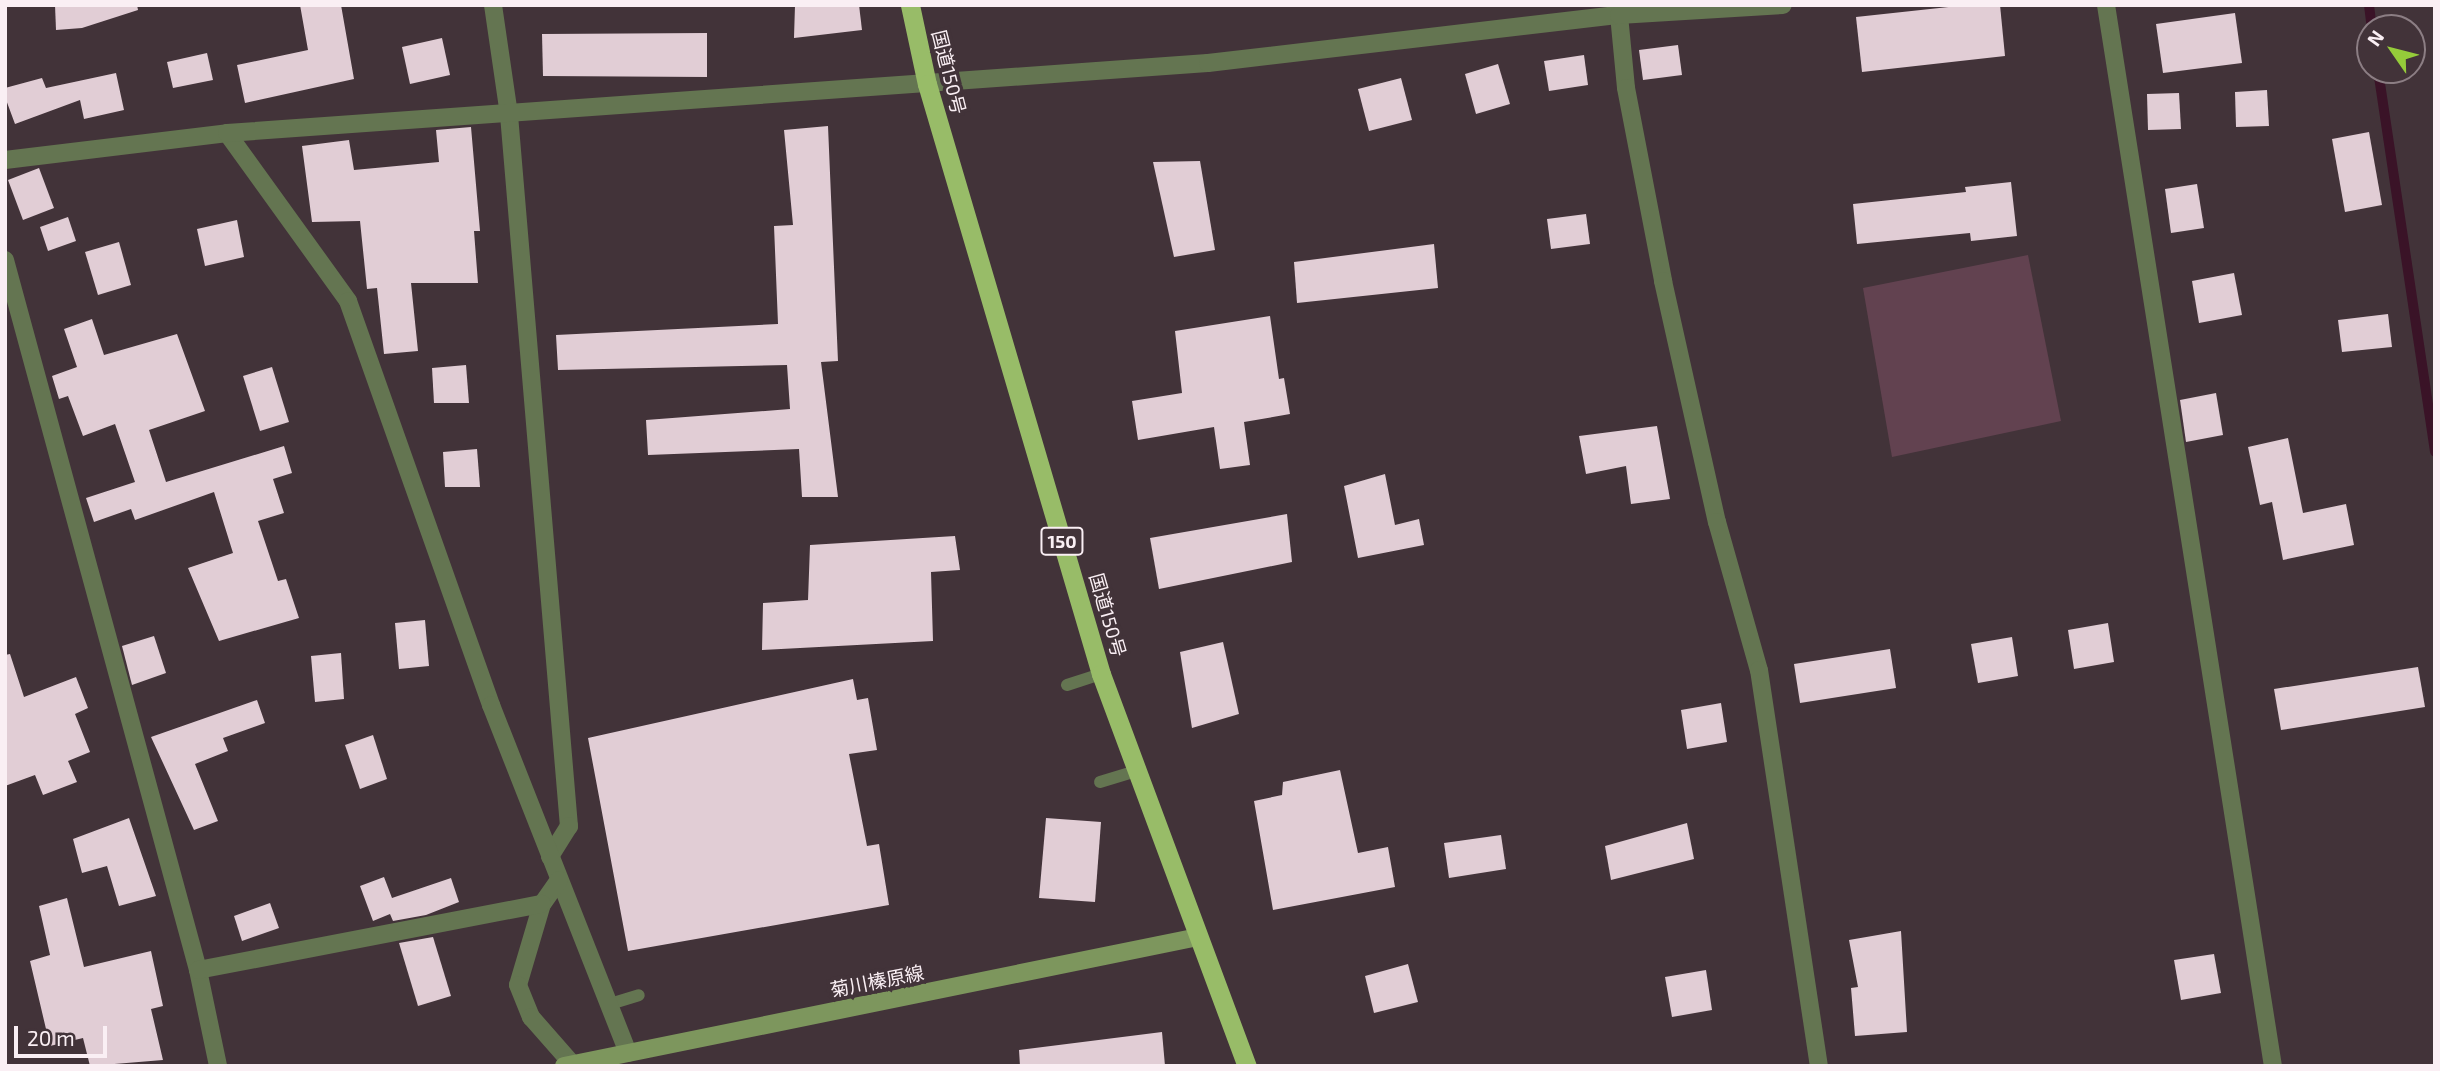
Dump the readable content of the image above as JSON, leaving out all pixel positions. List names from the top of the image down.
{
  "streets": {
    "highway": ["国道150号", "150"],
    "main road": ["菊川榛原線"]
  },
  "crossings": [
    ["国道150号", "菊川榛原線"]
  ],
  "scale_bar": "20 m",
  "north": "top left"
}
